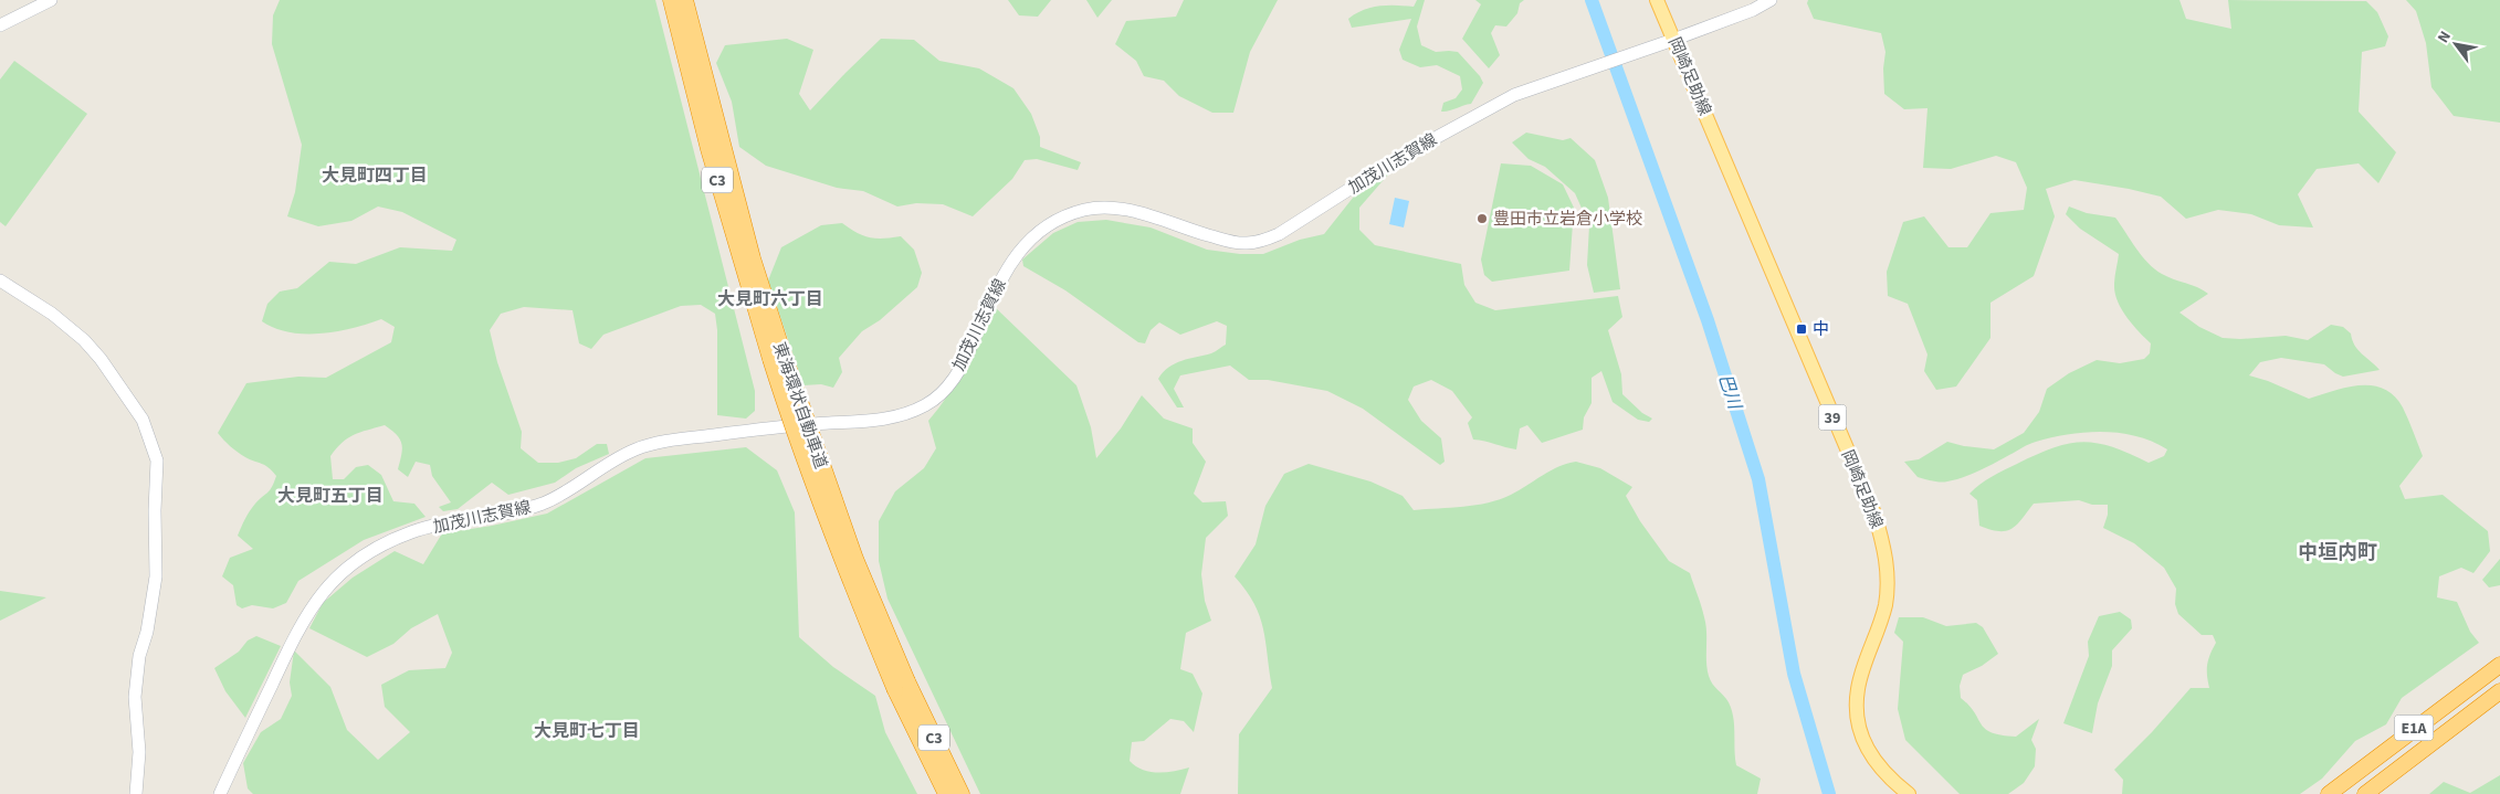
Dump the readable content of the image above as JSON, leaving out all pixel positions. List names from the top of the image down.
{
  "streets": {
    "highway": ["C3", "東海環状自動車道", "E1A"],
    "main road": ["岡崎足助線", "加茂川志賀線", "39"]
  },
  "crossings": [
    ["岡崎足助線", "加茂川志賀線"]
  ],
  "districts": [
    "大見町四丁目",
    "大見町六丁目",
    "大見町五丁目",
    "中垣内町",
    "大見町七丁目"
  ],
  "water": ["巴川"],
  "places": {
    "other": ["豊田市立岩倉小学校"],
    "transit": ["中"]
  },
  "north": "top left"
}
